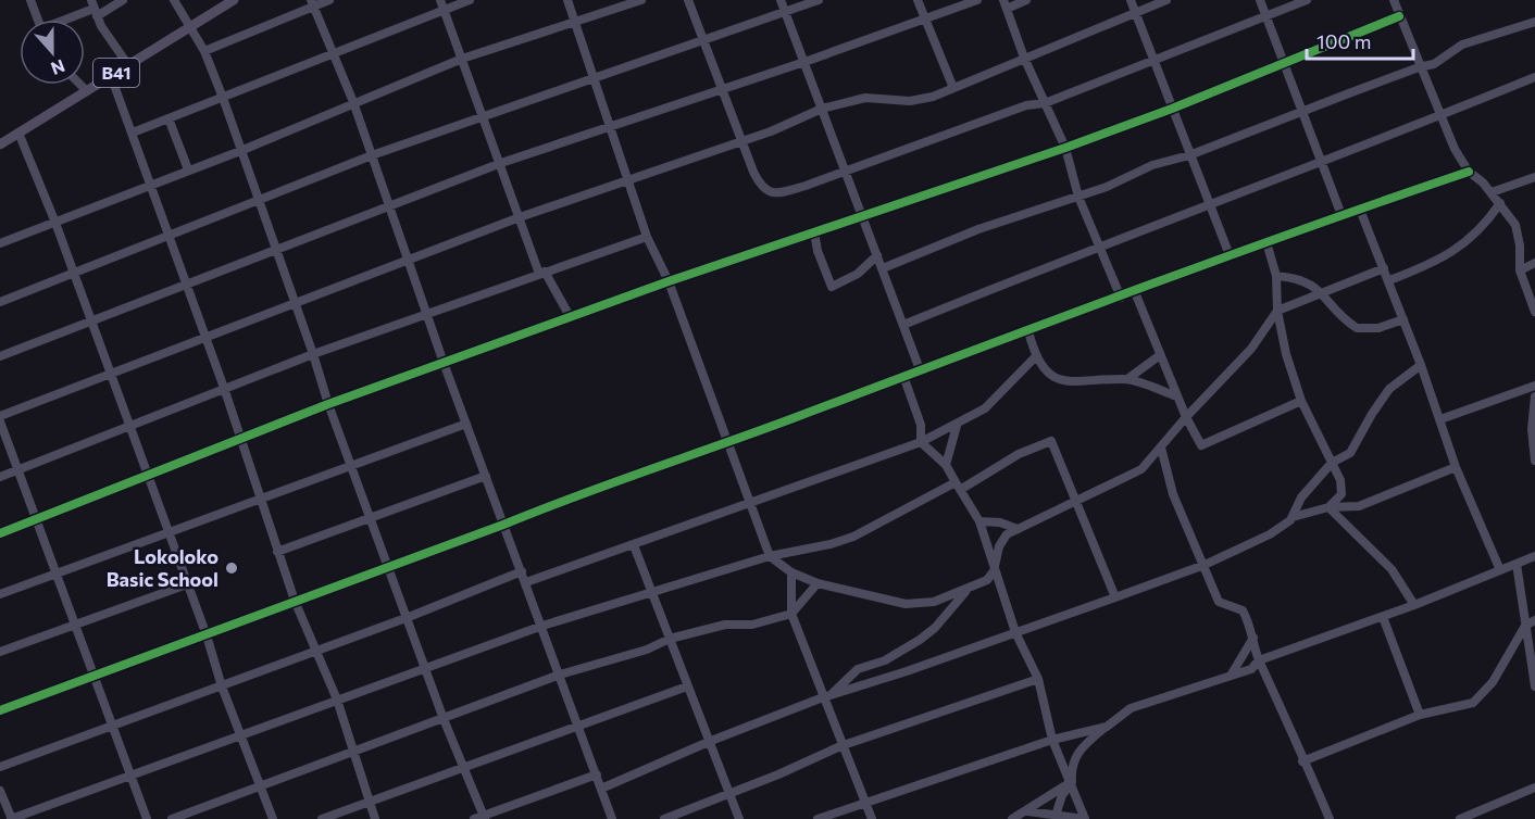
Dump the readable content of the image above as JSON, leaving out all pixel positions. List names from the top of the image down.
{
  "streets": {
    "main road": ["B41"]
  },
  "places": ["Lokoloko Basic School"],
  "scale_bar": "100 m",
  "north": "bottom"
}
